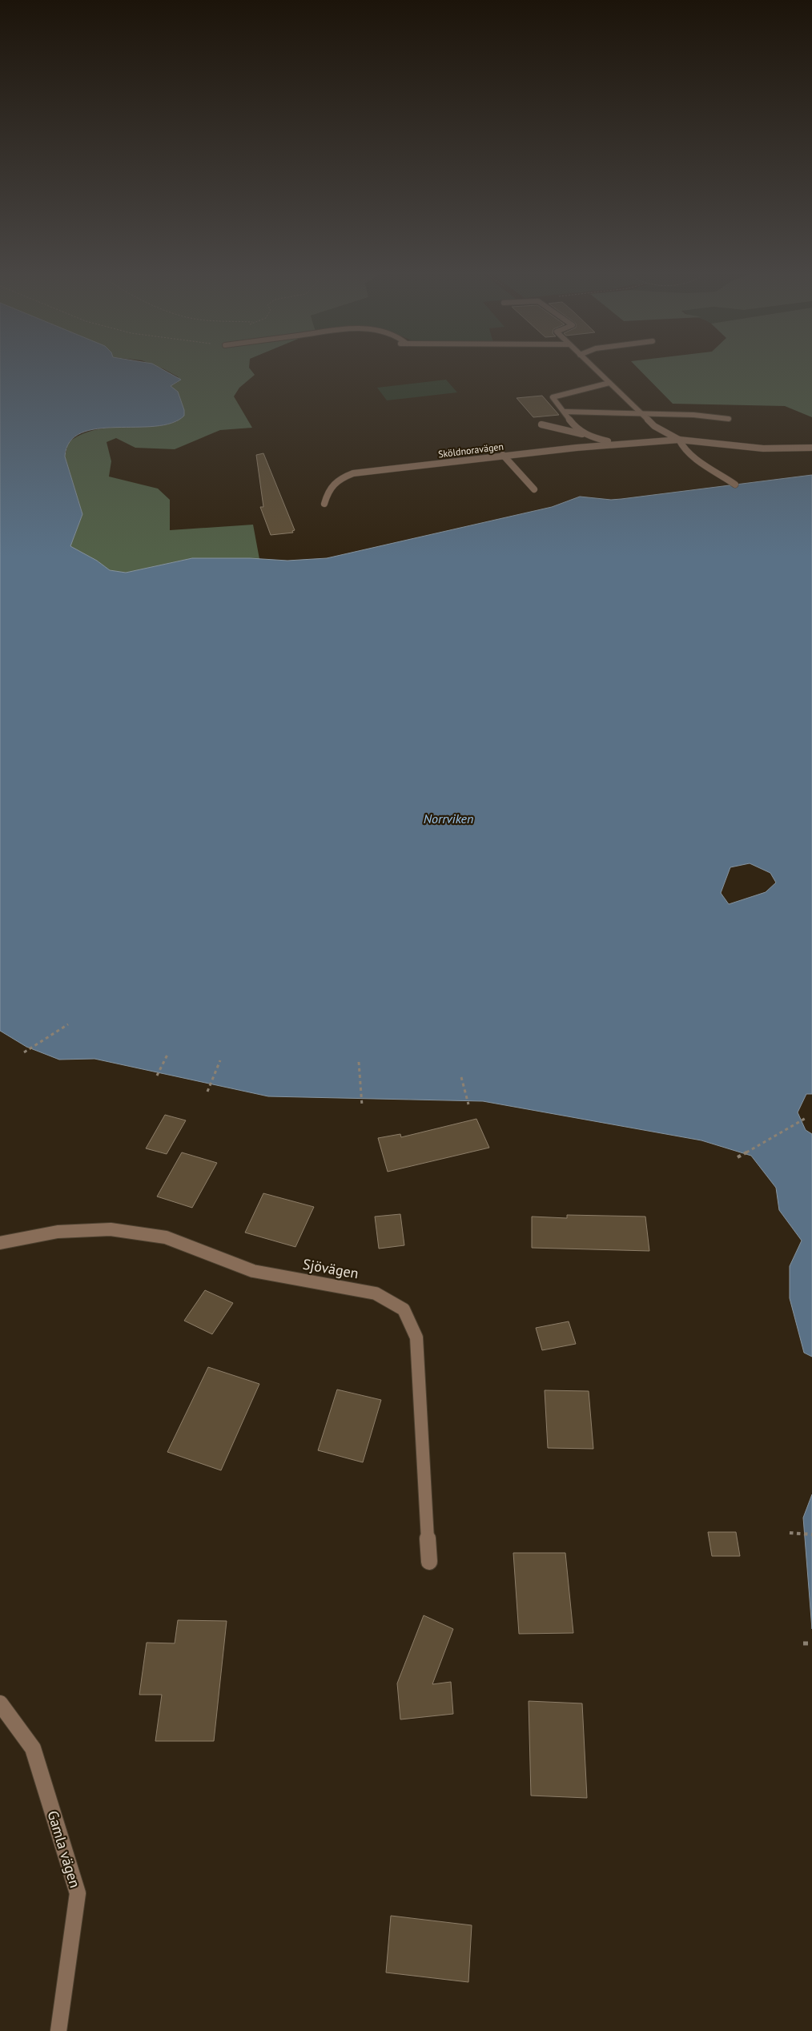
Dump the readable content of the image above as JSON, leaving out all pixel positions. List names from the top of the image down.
{
  "streets": {
    "street": ["Sköldnoravägen", "Sjövägen", "Gamla vägen"]
  },
  "water": ["Norrviken"]
}
